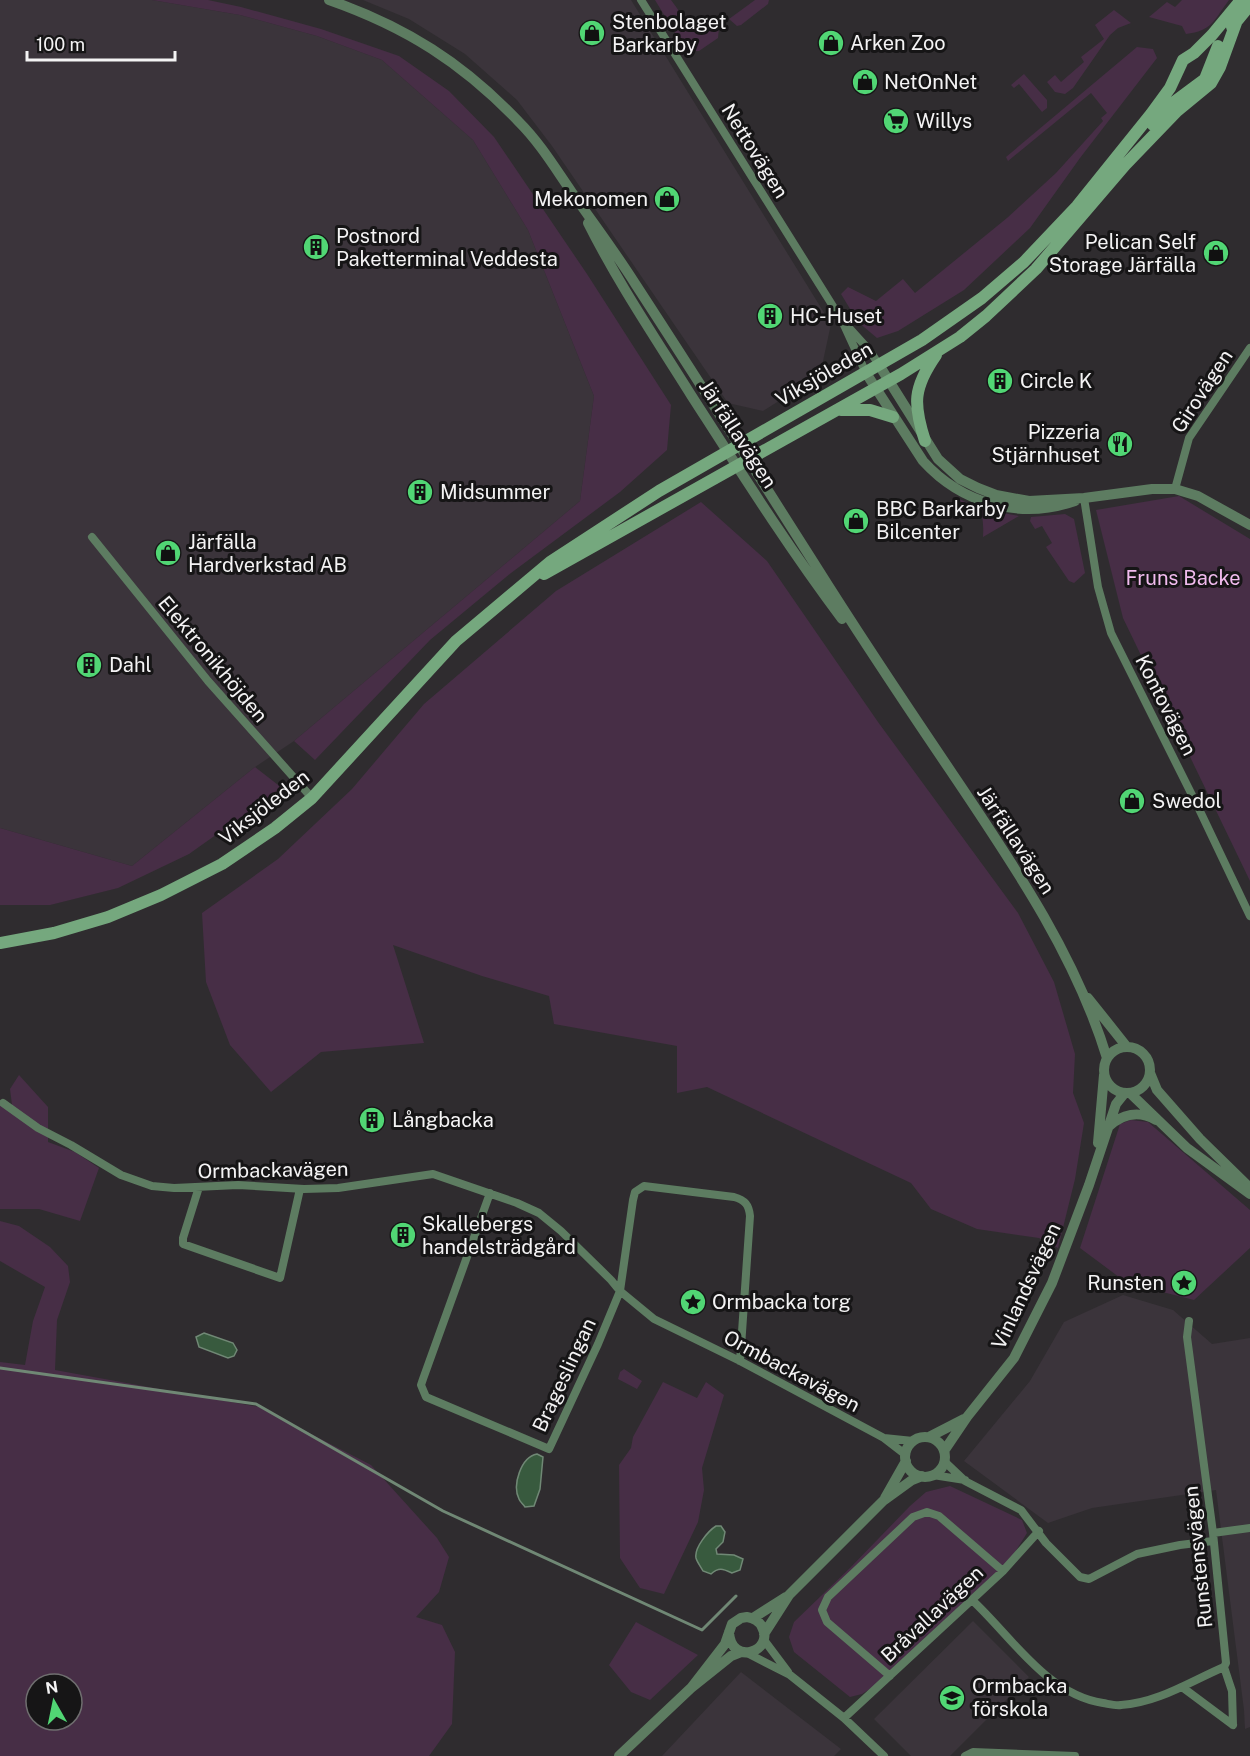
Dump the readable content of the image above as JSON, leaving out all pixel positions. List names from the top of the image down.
{
  "streets": {
    "main road": ["Viksjöleden"],
    "street": [
      "Nettovägen",
      "Girovägen",
      "Järfällavägen",
      "Elektronikhöjden",
      "Kontovägen",
      "Ormbackavägen",
      "Vinlandsvägen",
      "Brageslingan",
      "Runstensvägen",
      "Bråvallavägen"
    ]
  },
  "crossings": [
    ["Nettovägen", "Viksjöleden"],
    ["Viksjöleden", "Järfällavägen"],
    ["Viksjöleden", "Elektronikhöjden"],
    ["Järfällavägen", "Vinlandsvägen"],
    ["Ormbackavägen", "Vinlandsvägen"],
    ["Ormbackavägen", "Brageslingan"]
  ],
  "parks": ["Fruns Backe"],
  "places": {
    "shop": [
      "Stenbolaget Barkarby",
      "Arken Zoo",
      "NetOnNet",
      "Mekonomen",
      "Pelican Self Storage Järfälla",
      "BBC Barkarby Bilcenter",
      "Järfälla Hardverkstad AB",
      "Swedol"
    ],
    "supermarket": ["Willys"],
    "building": [
      "Postnord Paketterminal Veddesta",
      "HC-Huset",
      "Circle K",
      "Midsummer",
      "Dahl",
      "Långbacka",
      "Skallebergs handelsträdgård"
    ],
    "restaurant": ["Pizzeria Stjärnhuset"],
    "place": ["Runsten", "Ormbacka torg"],
    "school or university": ["Ormbacka förskola"]
  },
  "scale_bar": "100 m",
  "north": "top"
}
